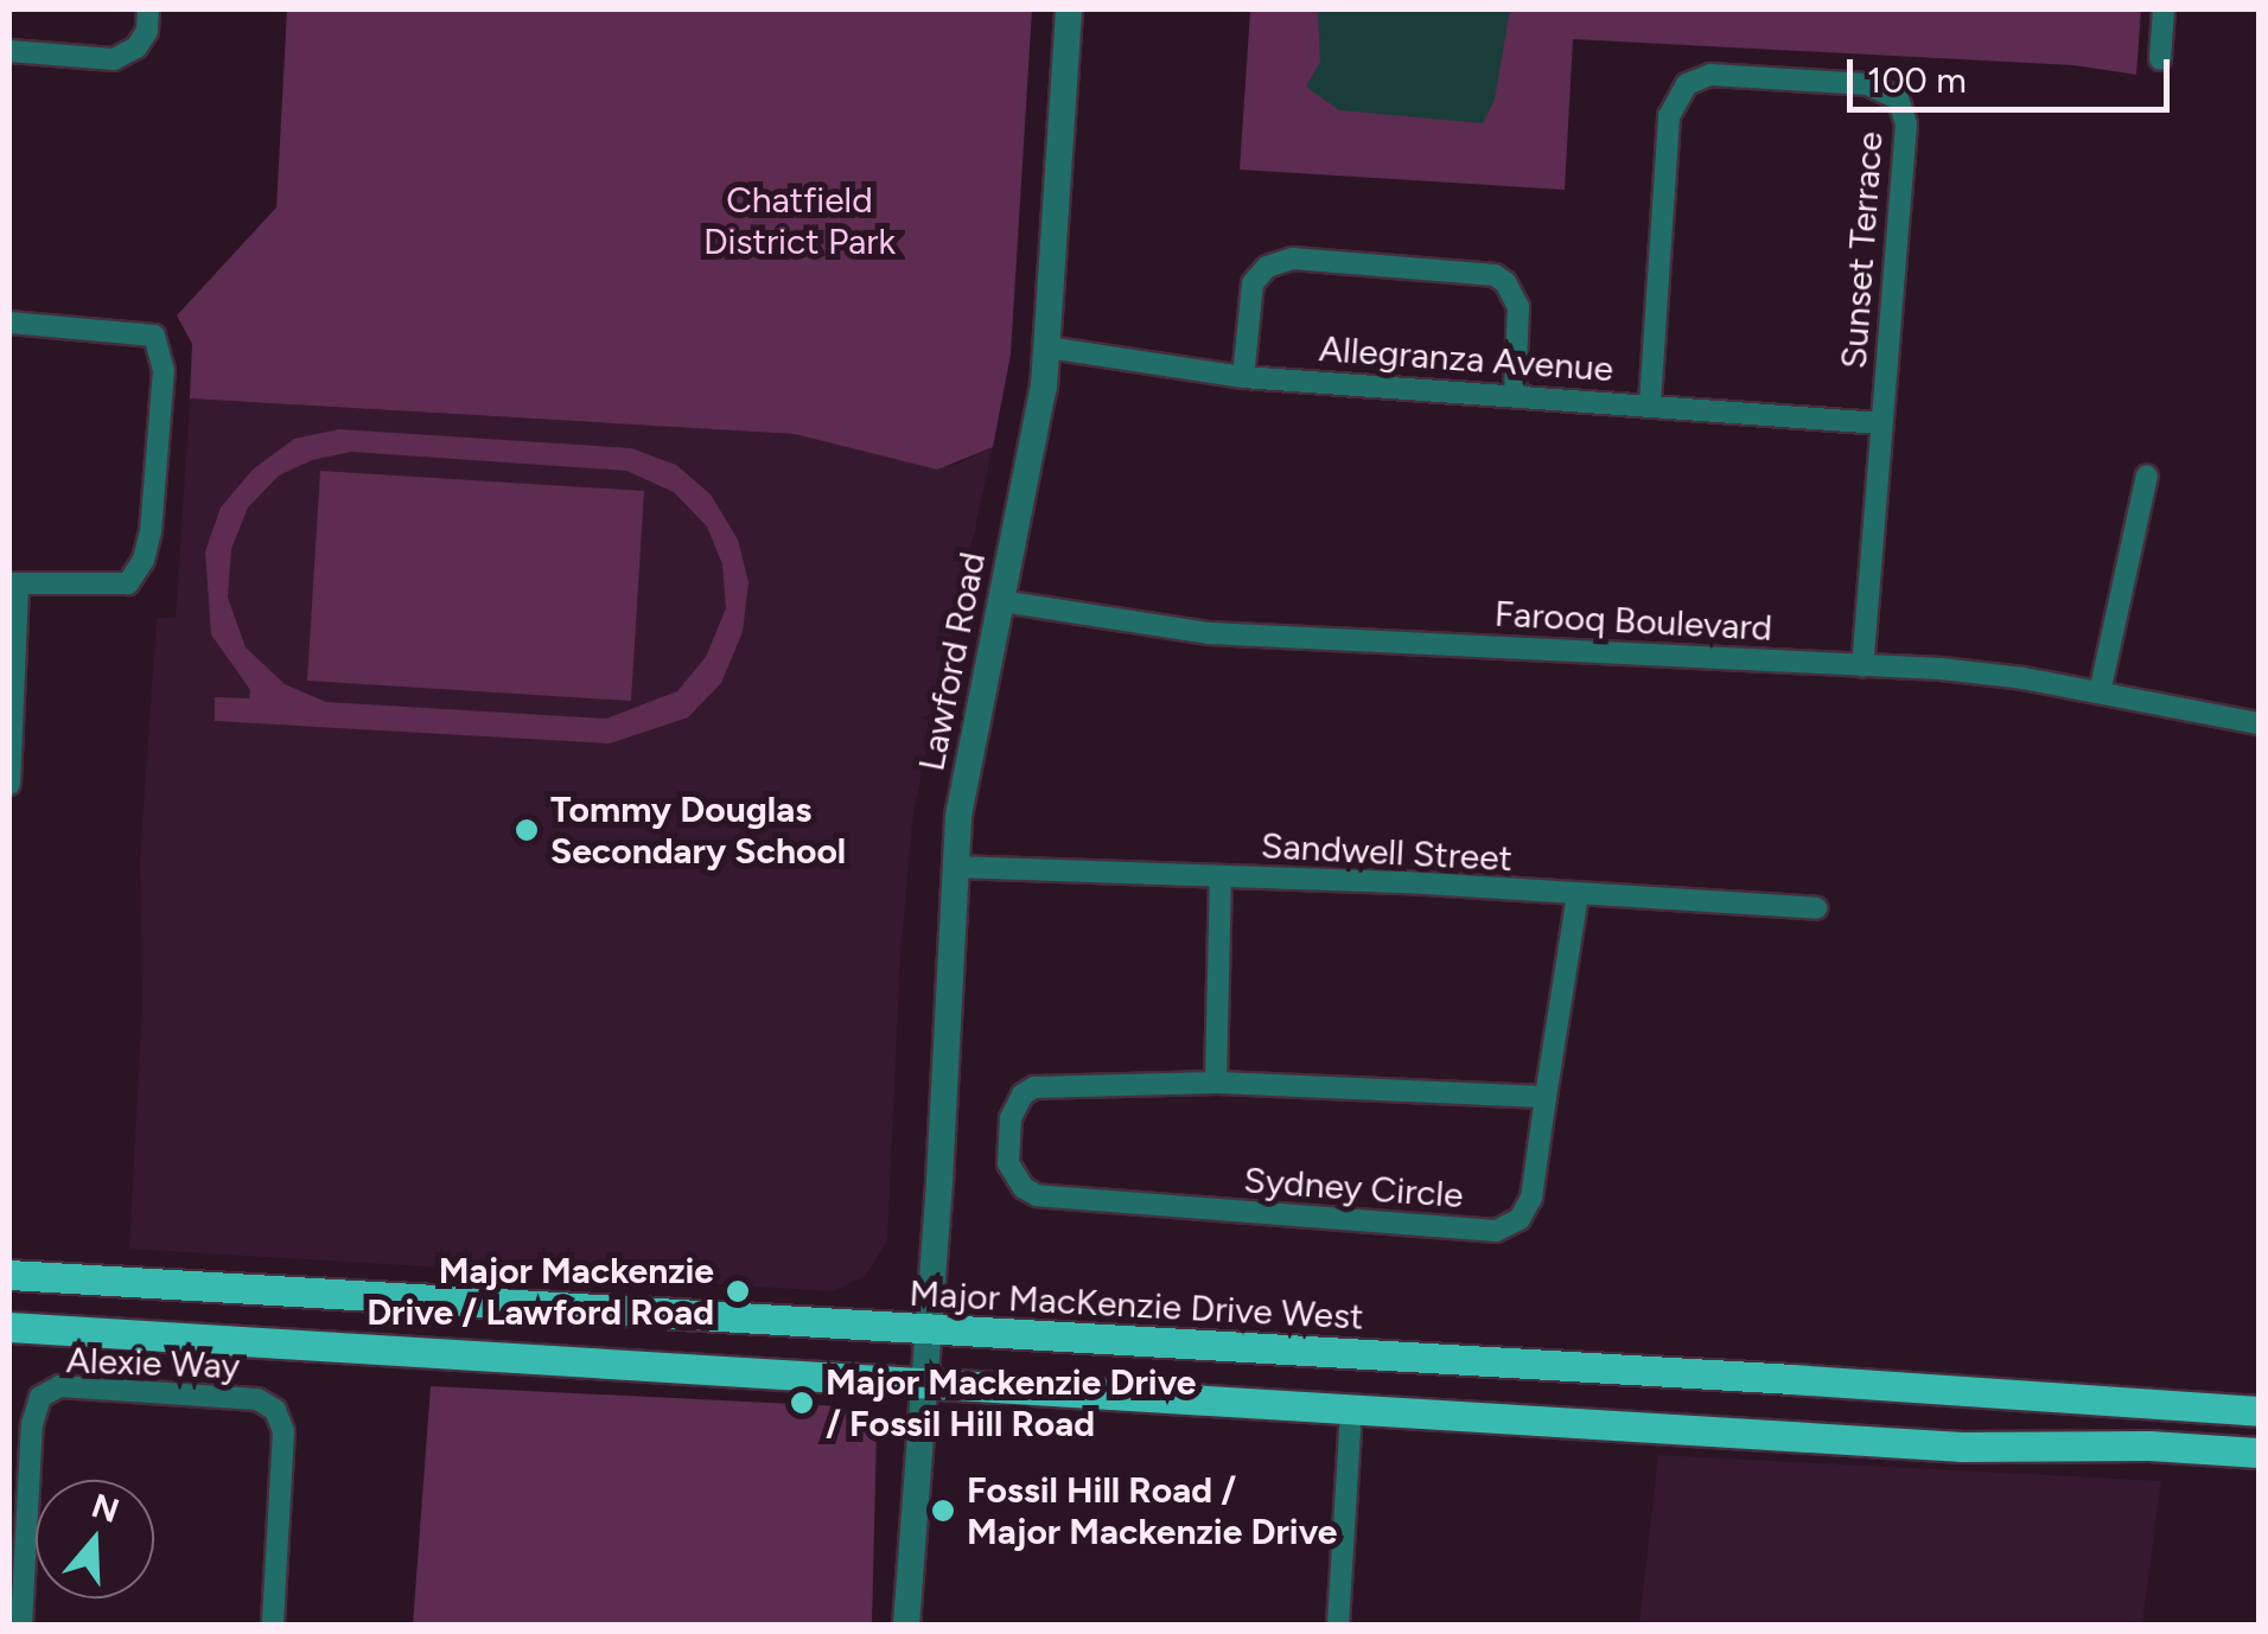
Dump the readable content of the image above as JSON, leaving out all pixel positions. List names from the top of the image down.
{
  "streets": {
    "main road": ["Major MacKenzie Drive West"],
    "street": [
      "Sunset Terrace",
      "Allegranza Avenue",
      "Farooq Boulevard",
      "Lawford Road",
      "Sandwell Street",
      "Sydney Circle",
      "Alexie Way"
    ]
  },
  "crossings": [
    ["Sunset Terrace", "Allegranza Avenue"],
    ["Sunset Terrace", "Farooq Boulevard"],
    ["Allegranza Avenue", "Lawford Road"],
    ["Farooq Boulevard", "Lawford Road"],
    ["Lawford Road", "Sandwell Street"],
    ["Lawford Road", "Major MacKenzie Drive West"]
  ],
  "parks": ["Chatfield District Park"],
  "places": [
    "Tommy Douglas Secondary School",
    "Major Mackenzie Drive / Lawford Road",
    "Major Mackenzie Drive / Fossil Hill Road",
    "Fossil Hill Road / Major Mackenzie Drive"
  ],
  "scale_bar": "100 m",
  "north": "top"
}
